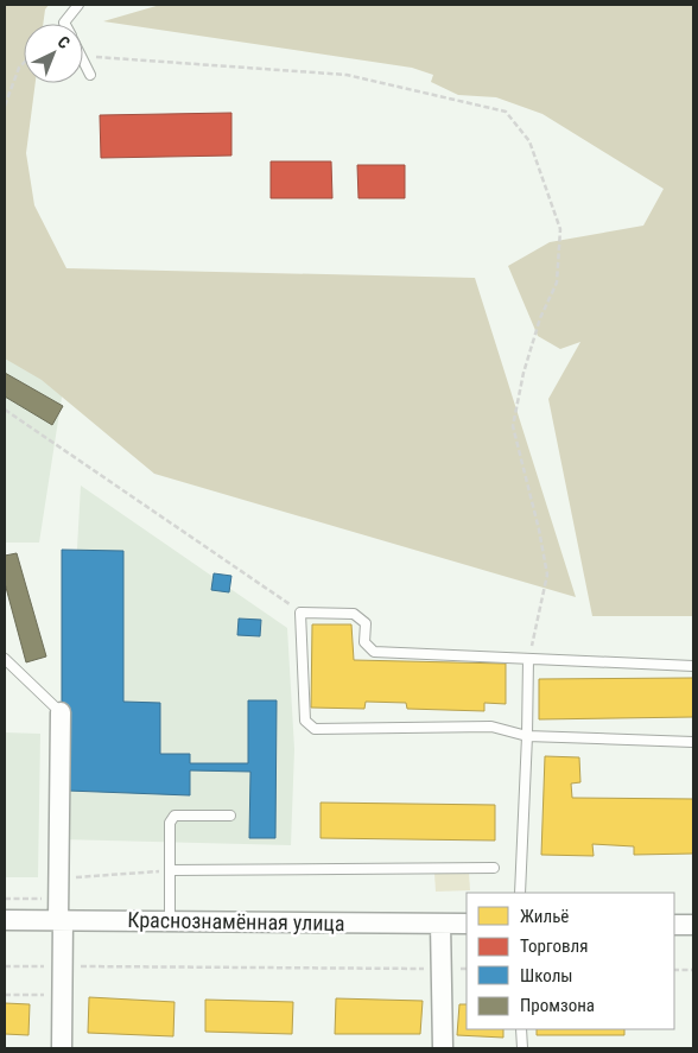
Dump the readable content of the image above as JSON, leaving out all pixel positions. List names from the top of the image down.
{
  "streets": {
    "street": ["Краснознамённая улица"]
  },
  "legend": [
    "Жильё",
    "Торговля",
    "Школы",
    "Промзона"
  ],
  "north": "top right"
}
